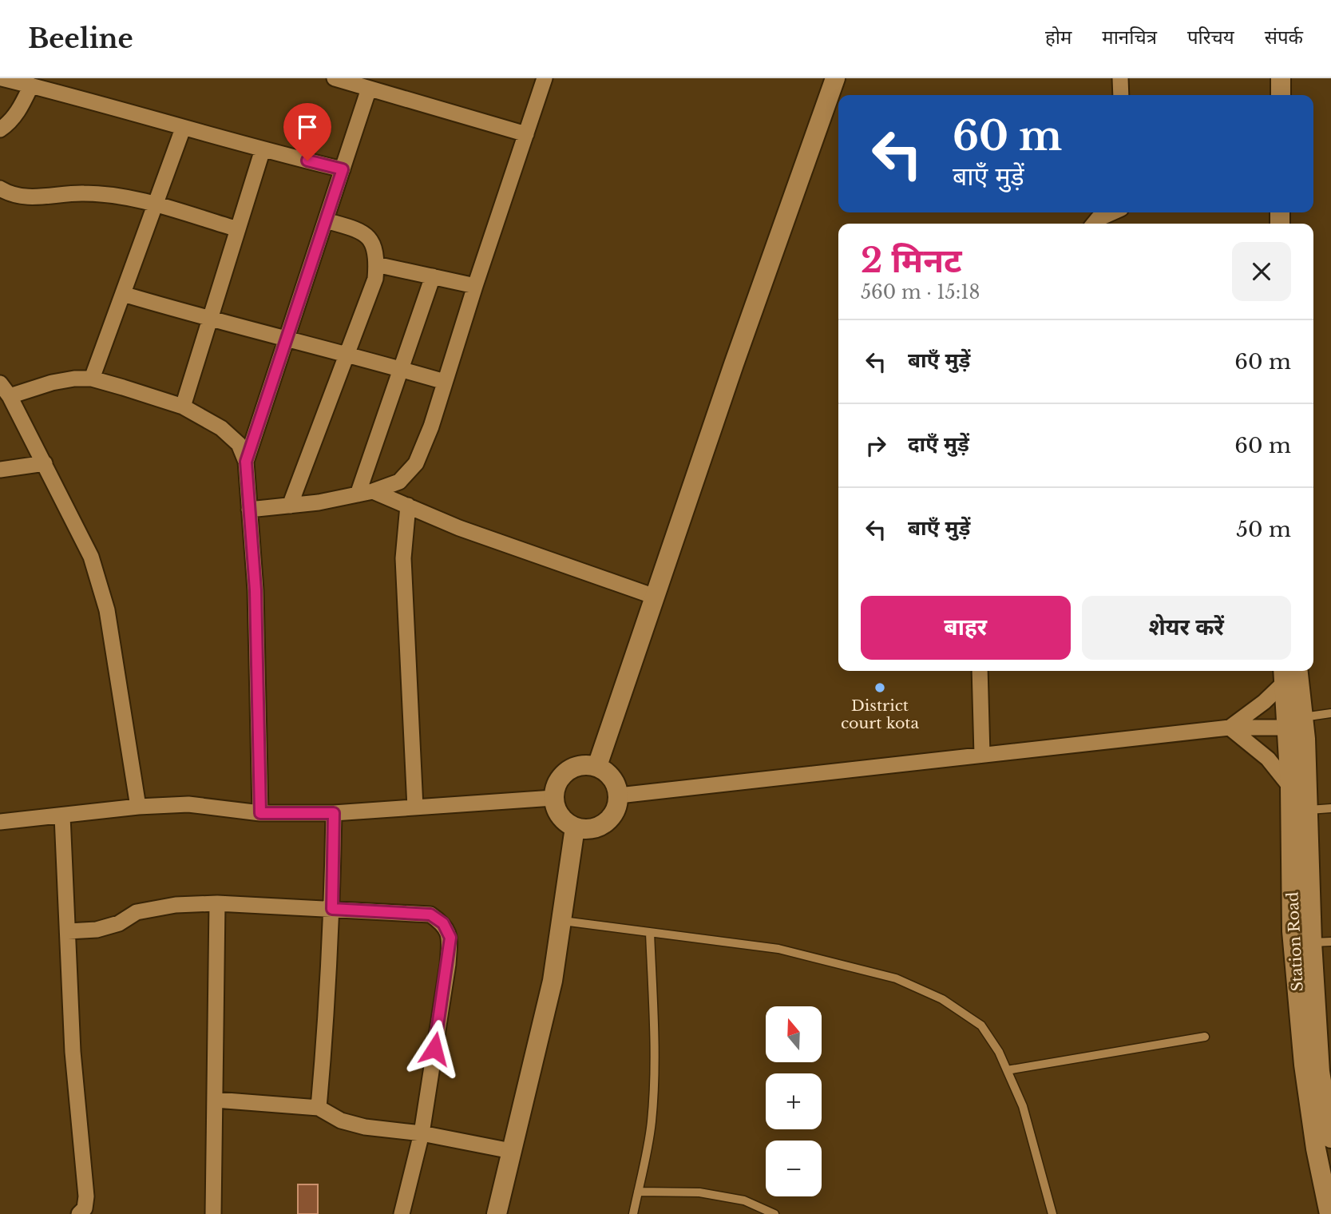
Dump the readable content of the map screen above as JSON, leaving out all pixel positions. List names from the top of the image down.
{
  "streets": {
    "street": ["Station Road"]
  },
  "places": ["District court kota"],
  "north": "top",
  "page": {
    "header": "Beeline",
    "nav": [
      "होम",
      "मानचित्र",
      "परिचय",
      "संपर्क"
    ],
    "turn": ["60 m", "बाएँ मुड़ें"],
    "heading": ["2 मिनट", "560 m · 15:18"],
    "list": [
      {
        "name": "बाएँ मुड़ें",
        "value": "60 m"
      },
      {
        "name": "दाएँ मुड़ें",
        "value": "60 m"
      },
      {
        "name": "बाएँ मुड़ें",
        "value": "50 m"
      }
    ],
    "buttons": ["बाहर", "शेयर करें"],
    "map_buttons": ["+", "−"]
  }
}
